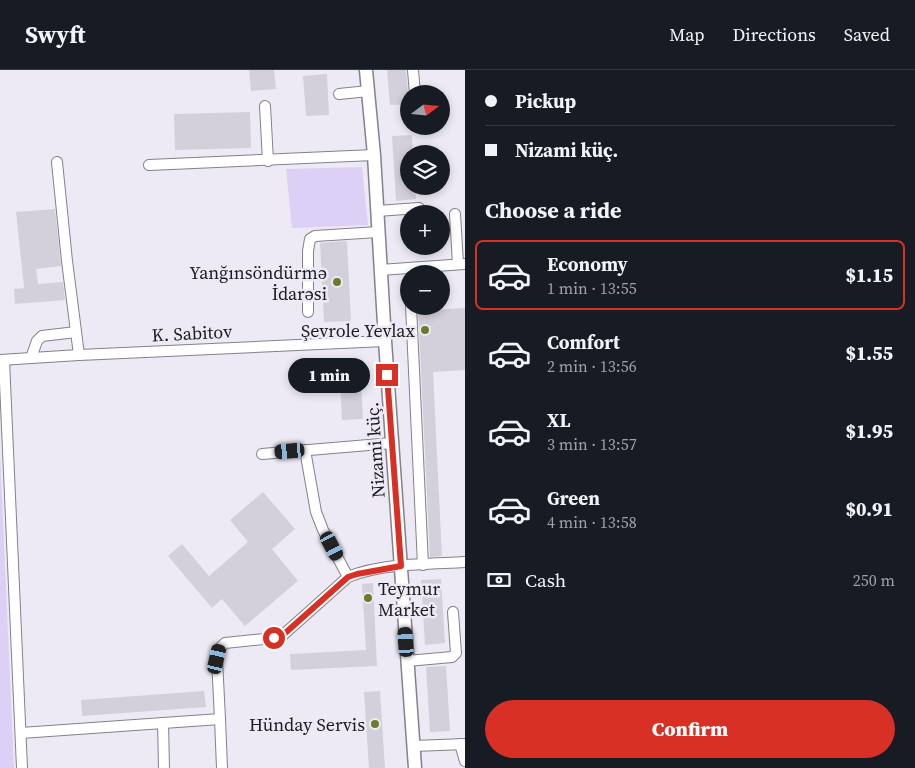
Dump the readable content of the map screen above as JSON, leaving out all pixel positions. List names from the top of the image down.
{
  "streets": {
    "main road": ["Nizami küç."],
    "street": ["K. Sabitov"]
  },
  "crossings": [
    ["K. Sabitov", "Nizami küç."]
  ],
  "places": [
    "Yanğınsöndürmə İdarəsi",
    "Şevrole Yevlax",
    "Teymur Market",
    "Hünday Servis"
  ],
  "north": "right",
  "page": {
    "header": "Swyft",
    "nav": ["Map", "Directions", "Saved"],
    "banner": ["Pickup", "Nizami küç."],
    "map_buttons": ["+", "−"],
    "heading": "Choose a ride",
    "list": [
      {
        "name": "Economy",
        "note": "1 min · 13:55",
        "value": "$1.15"
      },
      {
        "name": "Comfort",
        "note": "2 min · 13:56",
        "value": "$1.55"
      },
      {
        "name": "XL",
        "note": "3 min · 13:57",
        "value": "$1.95"
      },
      {
        "name": "Green",
        "note": "4 min · 13:58",
        "value": "$0.91"
      }
    ],
    "bubble": "1 min",
    "pay": ["Cash", "250 m"],
    "buttons": "Confirm"
  }
}
